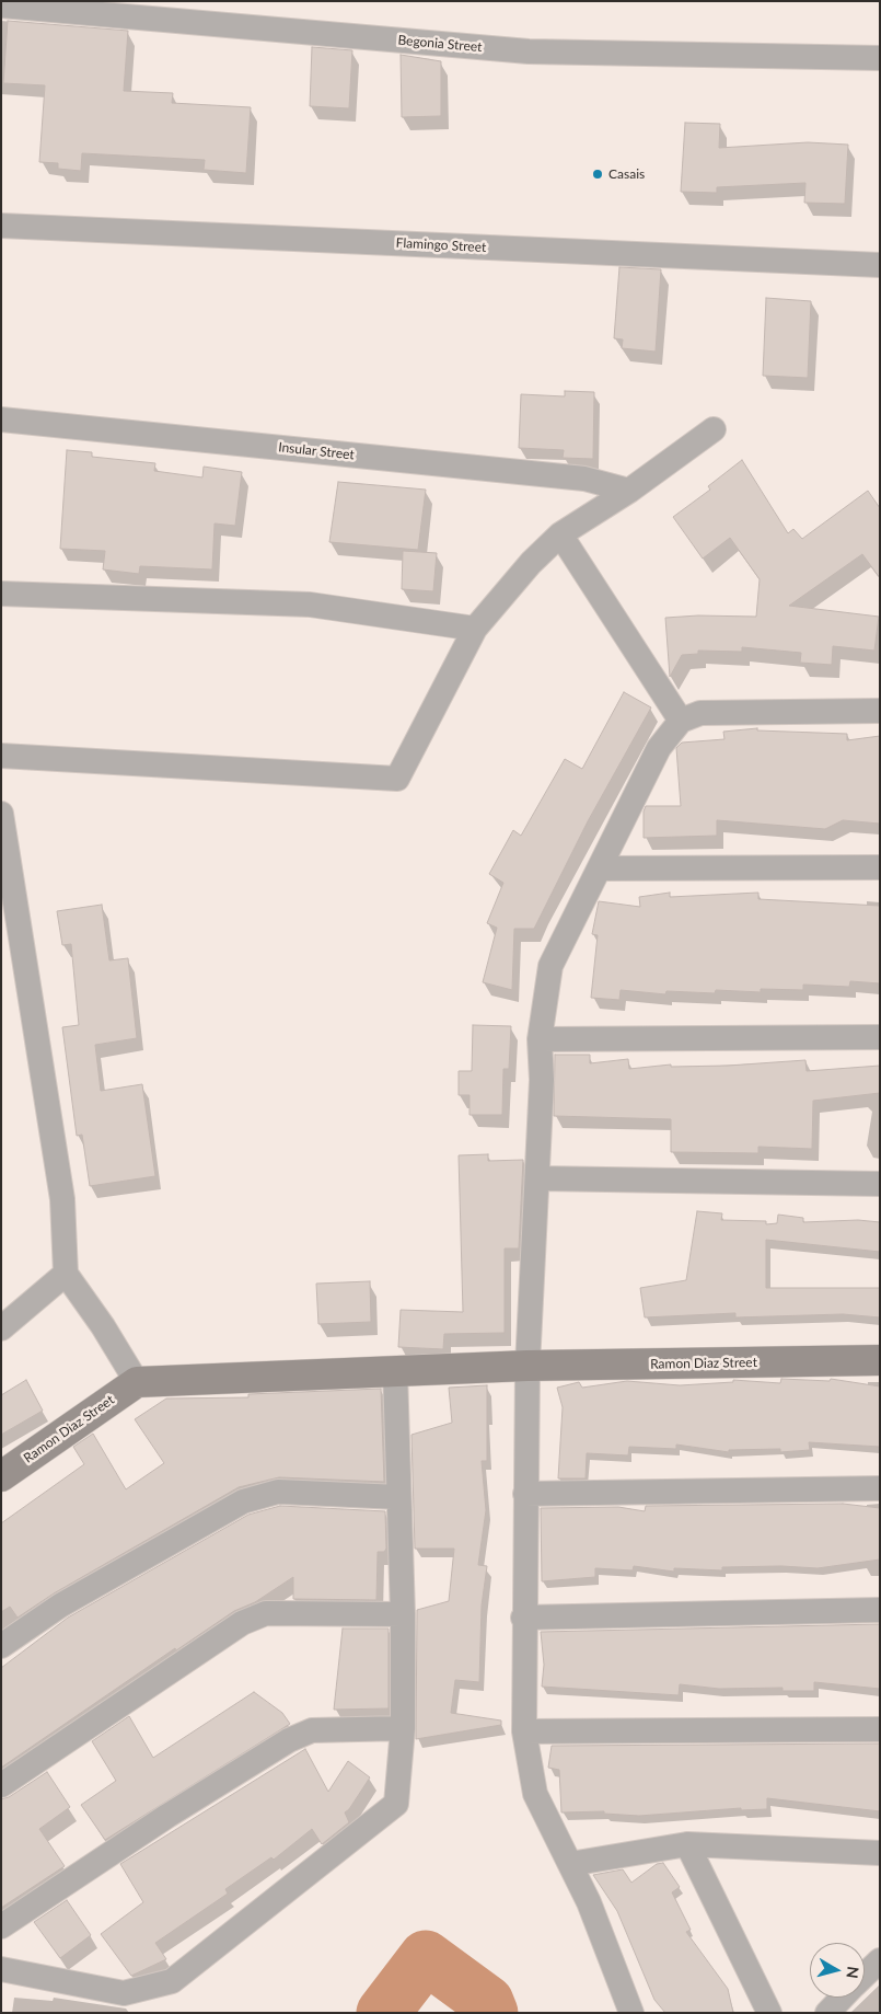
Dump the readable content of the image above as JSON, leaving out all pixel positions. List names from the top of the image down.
{
  "streets": {
    "street": [
      "Begonia Street",
      "Flamingo Street",
      "Insular Street",
      "Ramon Diaz Street"
    ]
  },
  "places": ["Casais"],
  "north": "right"
}
